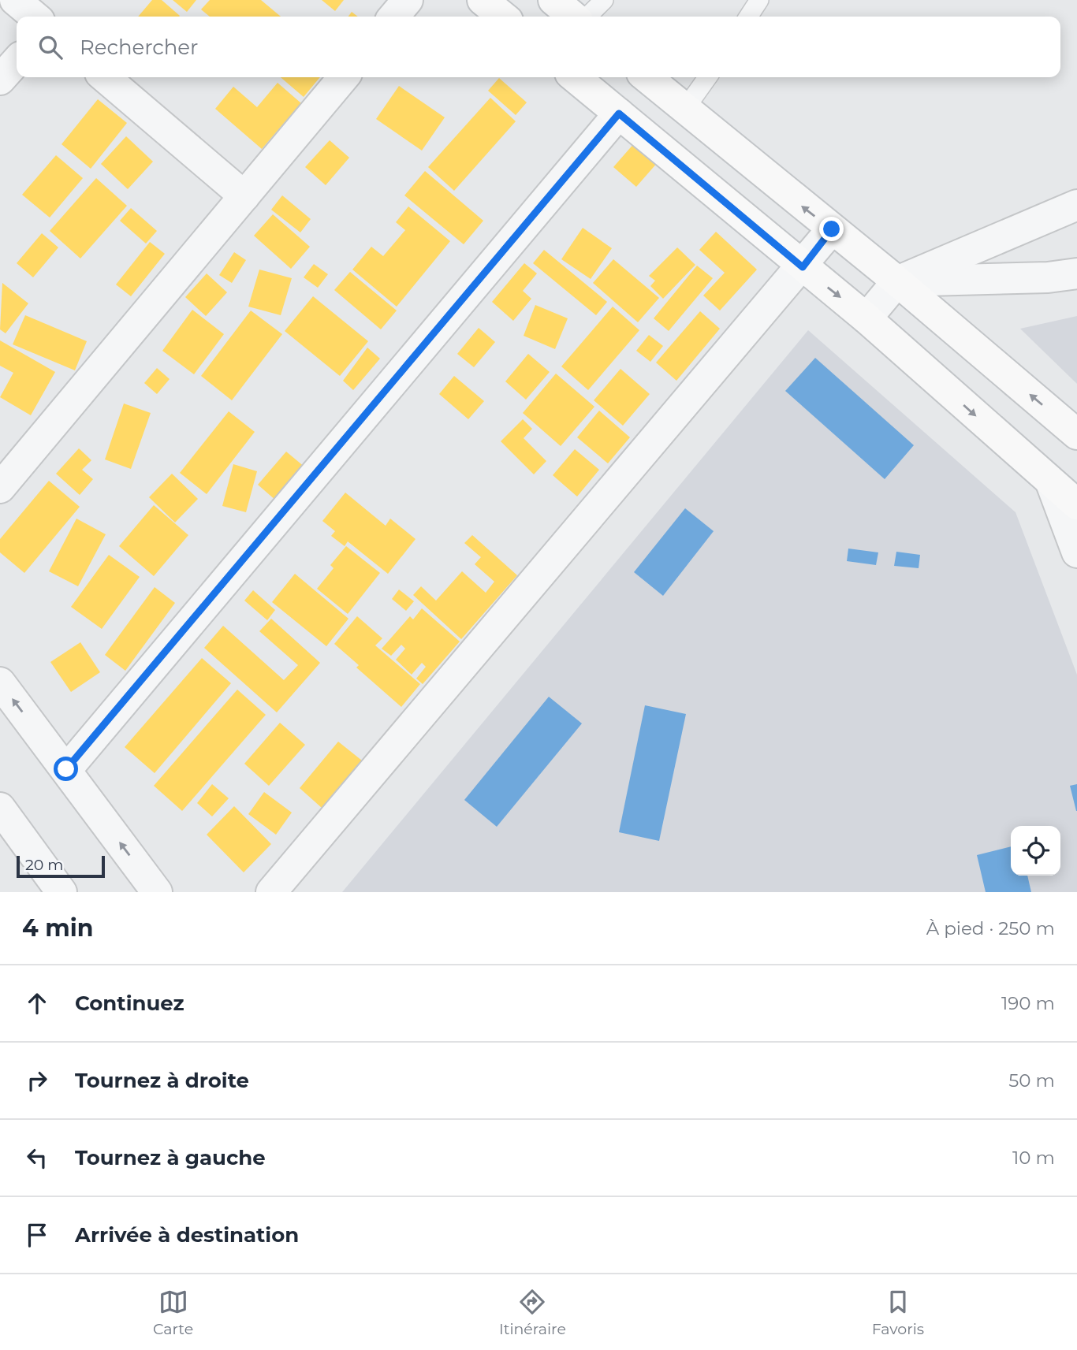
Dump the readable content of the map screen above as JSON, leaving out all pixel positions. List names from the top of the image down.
{
  "scale_bar": "20 m",
  "page": {
    "search": "Rechercher",
    "scale": "20 m",
    "heading": ["4 min", "À pied · 250 m"],
    "list": [
      ["Continuez", "190 m"],
      ["Tournez à droite", "50 m"],
      ["Tournez à gauche", "10 m"],
      "Arrivée à destination"
    ],
    "nav": ["Carte", "Itinéraire", "Favoris"]
  }
}
